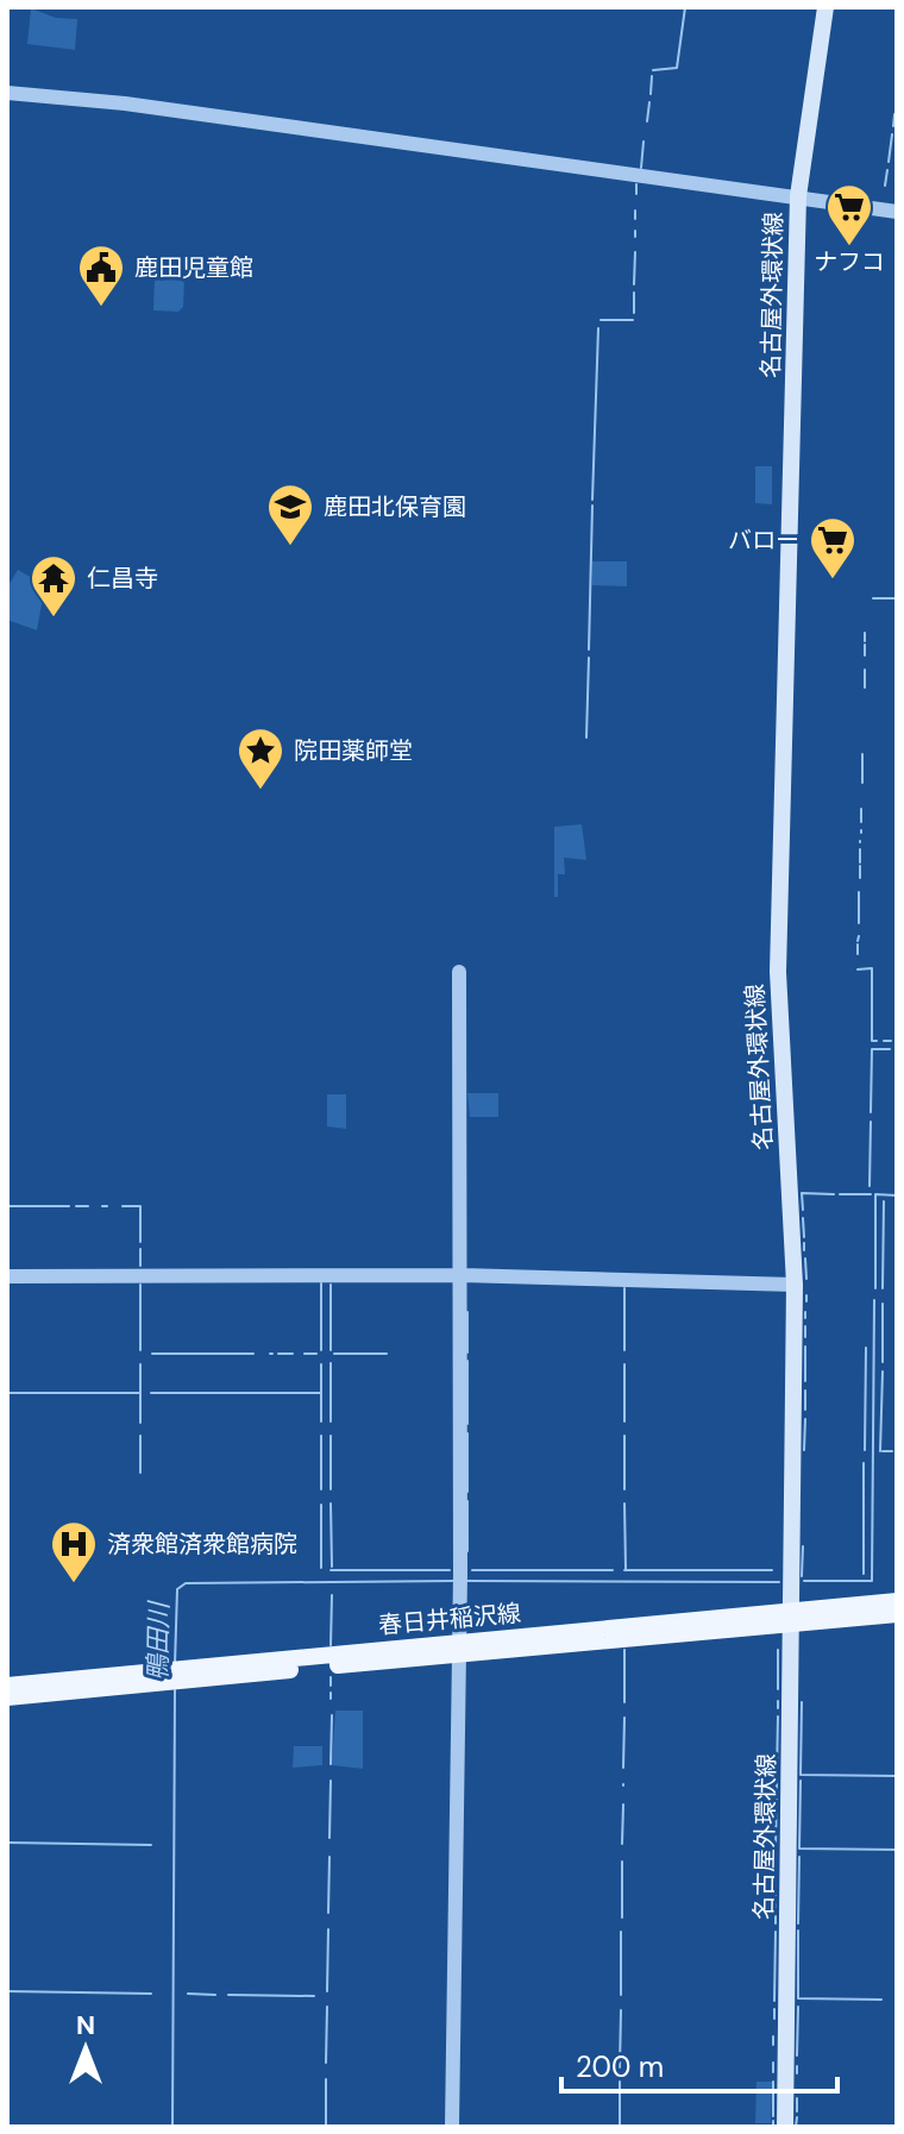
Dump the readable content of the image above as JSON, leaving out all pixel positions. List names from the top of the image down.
{
  "streets": {
    "main road": ["名古屋外環状線", "春日井稲沢線"]
  },
  "crossings": [
    ["名古屋外環状線", "春日井稲沢線"]
  ],
  "water": ["鴨田川"],
  "places": {
    "supermarket": ["ナフコ", "バロー"],
    "public building": ["鹿田児童館"],
    "school or university": ["鹿田北保育園"],
    "temple": ["仁昌寺"],
    "place": ["院田薬師堂"],
    "hospital": ["済衆館済衆館病院"]
  },
  "scale_bar": "200 m",
  "north": "top"
}
